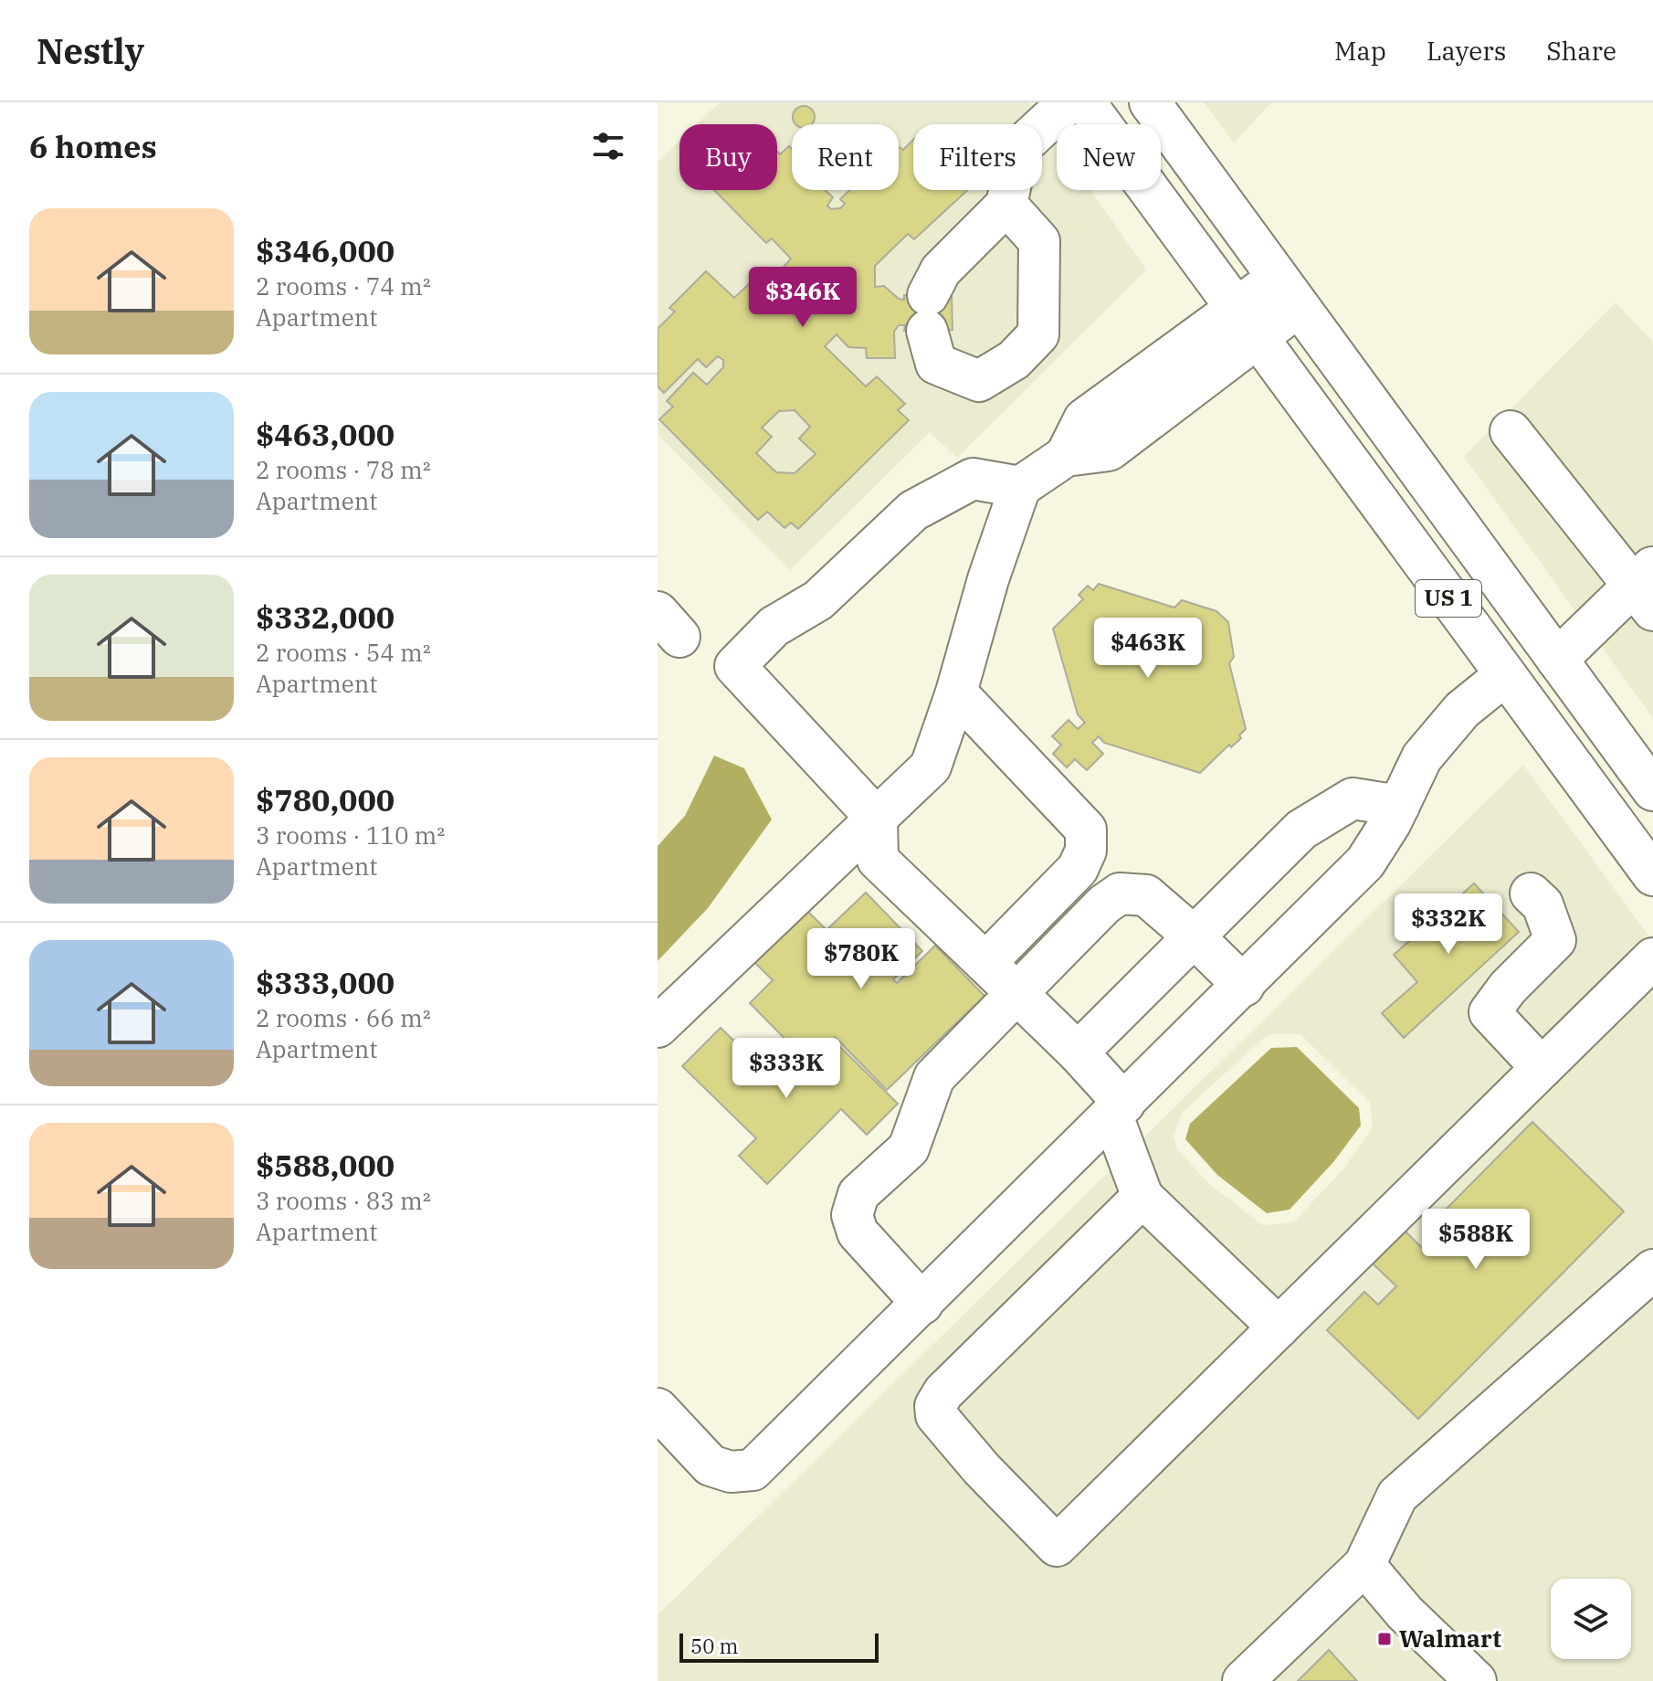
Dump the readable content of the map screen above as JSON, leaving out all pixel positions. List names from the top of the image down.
{
  "streets": {
    "main road": ["US 1"]
  },
  "places": {
    "transit": ["Walmart"]
  },
  "scale_bar": "50 m",
  "page": {
    "header": "Nestly",
    "nav": ["Map", "Layers", "Share"],
    "heading": "6 homes",
    "chip": [
      "Buy",
      "Rent",
      "Filters",
      "New"
    ],
    "list": [
      {
        "name": "$346,000",
        "note": "2 rooms · 74 m² · Apartment"
      },
      {
        "name": "$463,000",
        "note": "2 rooms · 78 m² · Apartment"
      },
      {
        "name": "$332,000",
        "note": "2 rooms · 54 m² · Apartment"
      },
      {
        "name": "$780,000",
        "note": "3 rooms · 110 m² · Apartment"
      },
      {
        "name": "$333,000",
        "note": "2 rooms · 66 m² · Apartment"
      },
      {
        "name": "$588,000",
        "note": "3 rooms · 83 m² · Apartment"
      }
    ],
    "price": [
      "$346K",
      "$463K",
      "$332K",
      "$780K",
      "$333K",
      "$588K"
    ],
    "scale": "50 m"
  }
}
